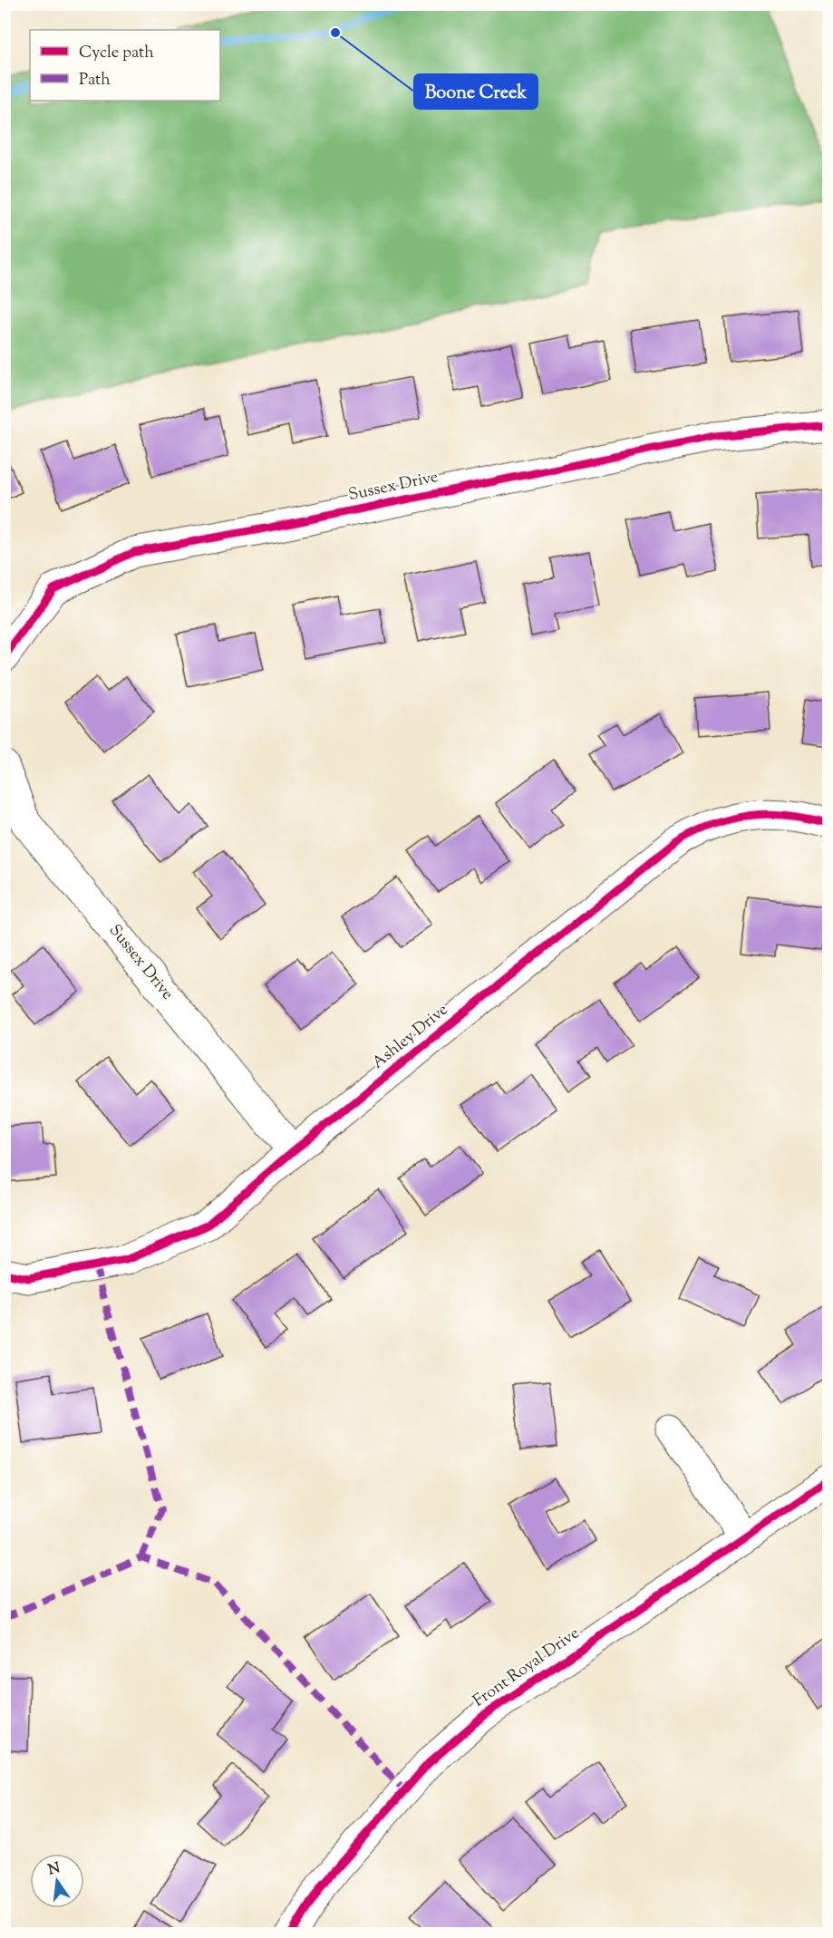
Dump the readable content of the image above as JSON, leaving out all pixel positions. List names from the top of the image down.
{
  "streets": {
    "street": ["Sussex Drive", "Ashley Drive", "Front Royal Drive"]
  },
  "crossings": [
    ["Sussex Drive", "Ashley Drive"]
  ],
  "places": ["Boone Creek"],
  "legend": ["Cycle path", "Path"],
  "north": "top"
}
